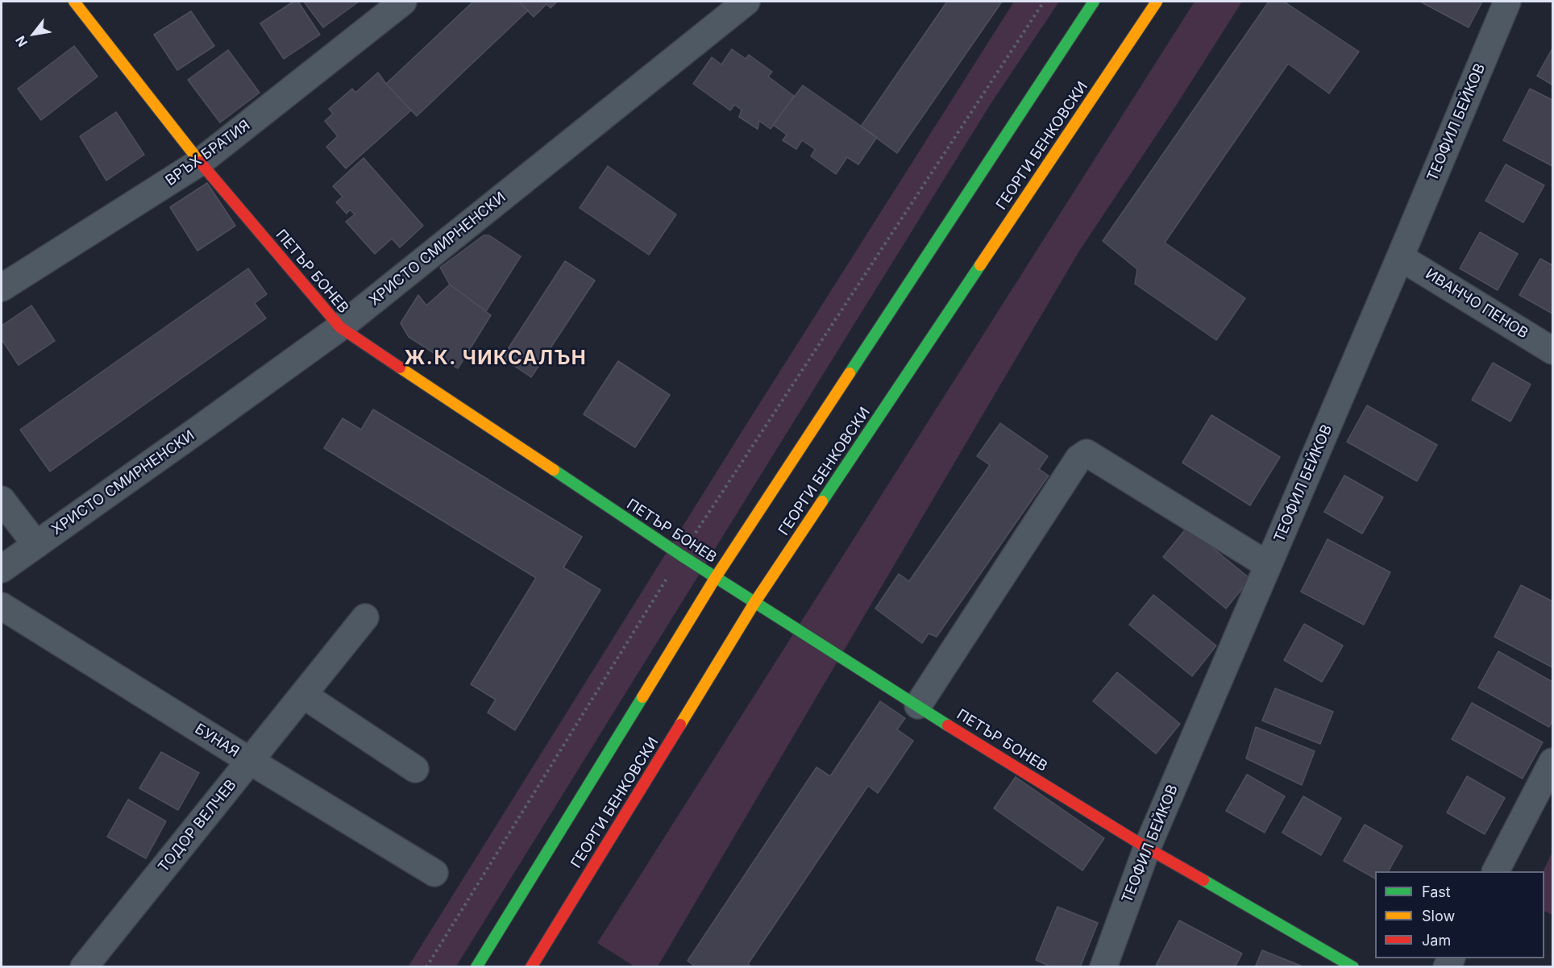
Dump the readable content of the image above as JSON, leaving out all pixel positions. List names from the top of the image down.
{
  "streets": {
    "street": [
      "ТЕОФИЛ БЕЙКОВ",
      "ГЕОРГИ БЕНКОВСКИ",
      "ВРЪХ БРАТИЯ",
      "ХРИСТО СМИРНЕНСКИ",
      "ПЕТЪР БОНЕВ",
      "ИВАНЧО ПЕНОВ",
      "БУНАЯ",
      "ТОДОР ВЕЛЧЕВ"
    ]
  },
  "crossings": [
    ["ТЕОФИЛ БЕЙКОВ", "ПЕТЪР БОНЕВ"],
    ["ТЕОФИЛ БЕЙКОВ", "ИВАНЧО ПЕНОВ"],
    ["ГЕОРГИ БЕНКОВСКИ", "ПЕТЪР БОНЕВ"],
    ["ВРЪХ БРАТИЯ", "ПЕТЪР БОНЕВ"],
    ["ХРИСТО СМИРНЕНСКИ", "ПЕТЪР БОНЕВ"],
    ["БУНАЯ", "ТОДОР ВЕЛЧЕВ"]
  ],
  "districts": ["Ж.К. ЧИКСАЛЪН"],
  "legend": ["Fast", "Slow", "Jam"],
  "north": "bottom left"
}
